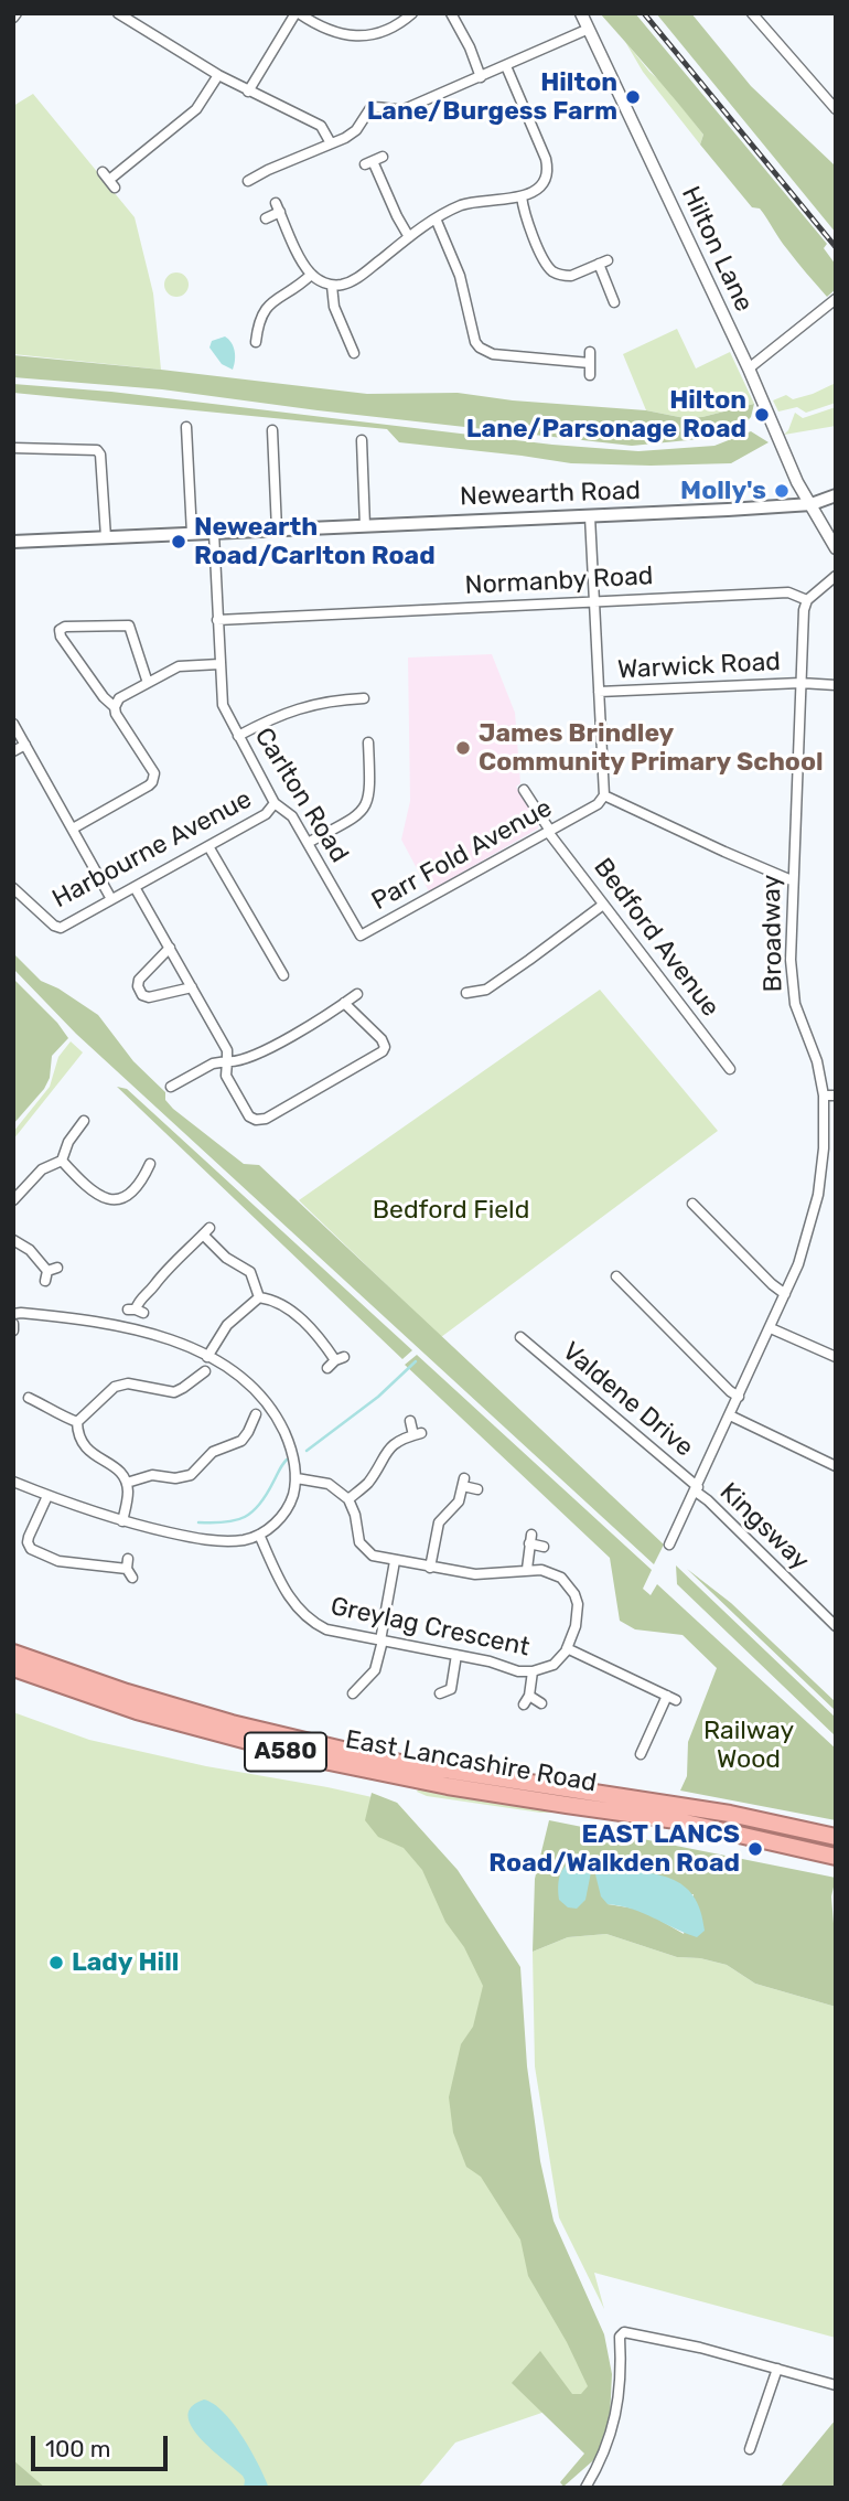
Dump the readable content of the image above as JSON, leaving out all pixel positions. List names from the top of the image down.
{
  "streets": {
    "highway": ["A580", "East Lancashire Road"],
    "main road": ["Newearth Road"],
    "street": [
      "Hilton Lane",
      "Normanby Road",
      "Warwick Road",
      "Carlton Road",
      "Harbourne Avenue",
      "Parr Fold Avenue",
      "Broadway",
      "Bedford Avenue",
      "Valdene Drive",
      "Kingsway",
      "Greylag Crescent"
    ]
  },
  "crossings": [
    ["Hilton Lane", "Newearth Road"],
    ["Newearth Road", "Carlton Road"],
    ["Normanby Road", "Carlton Road"],
    ["Normanby Road", "Broadway"],
    ["Warwick Road", "Broadway"],
    ["Carlton Road", "Harbourne Avenue"],
    ["Carlton Road", "Parr Fold Avenue"],
    ["Parr Fold Avenue", "Bedford Avenue"],
    ["Broadway", "Valdene Drive"],
    ["Broadway", "Kingsway"],
    ["Valdene Drive", "Kingsway"]
  ],
  "parks": ["Bedford Field", "Railway Wood"],
  "places": [
    "Hilton Lane/Burgess Farm",
    "Hilton Lane/Parsonage Road",
    "Molly's",
    "Newearth Road/Carlton Road",
    "James Brindley Community Primary School",
    "EAST LANCS Road/Walkden Road",
    "Lady Hill"
  ],
  "scale_bar": "100 m"
}
